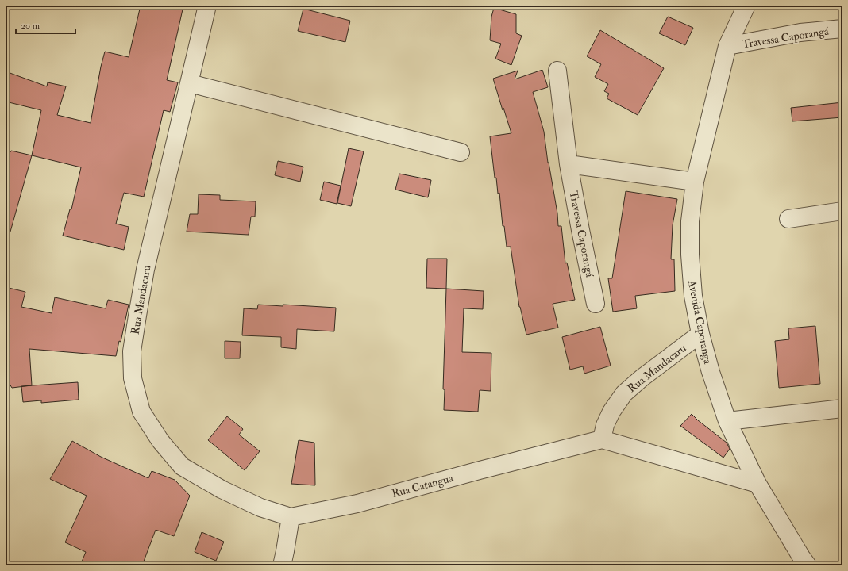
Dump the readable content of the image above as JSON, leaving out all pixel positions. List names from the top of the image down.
{
  "streets": {
    "street": [
      "Travessa Caporangá",
      "Rua Mandacaru",
      "Avenida Caporanga",
      "Rua Catangua"
    ]
  },
  "crossings": [
    ["Travessa Caporangá", "Avenida Caporanga"],
    ["Rua Mandacaru", "Avenida Caporanga"],
    ["Rua Mandacaru", "Rua Catangua"]
  ],
  "scale_bar": "20 m"
}
